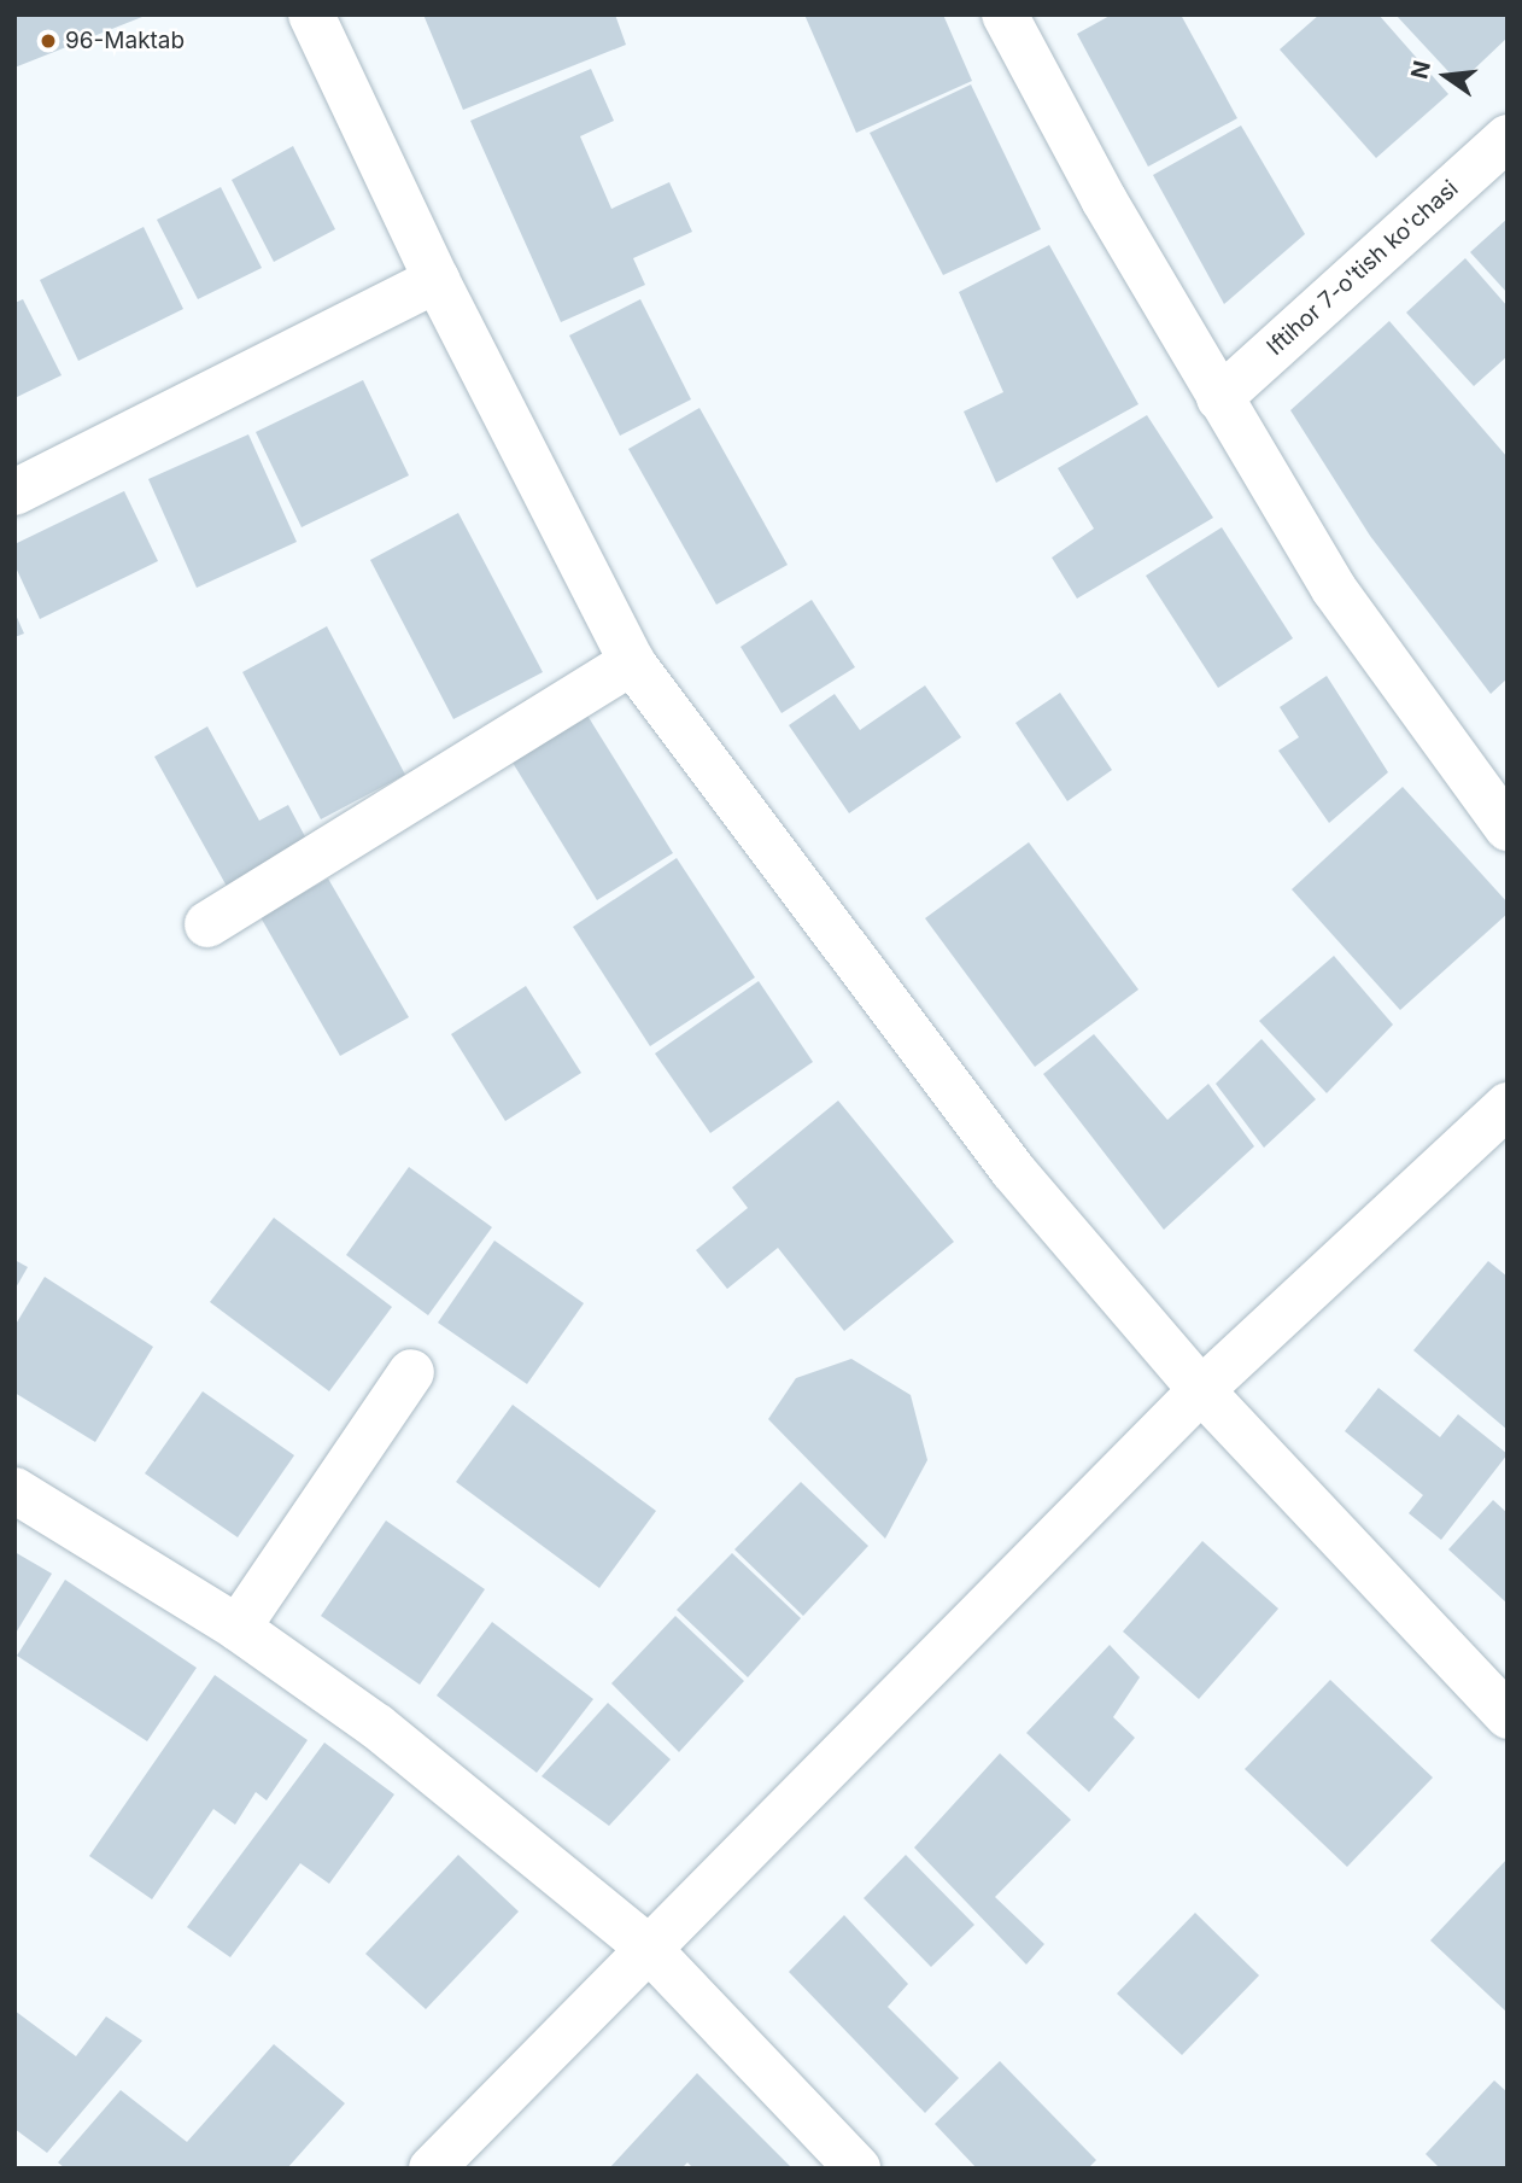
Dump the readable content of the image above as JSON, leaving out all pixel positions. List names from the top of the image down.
{
  "streets": {
    "street": ["Iftihor 7-o'tish ko'chasi"]
  },
  "places": ["96-Maktab"],
  "north": "left"
}
